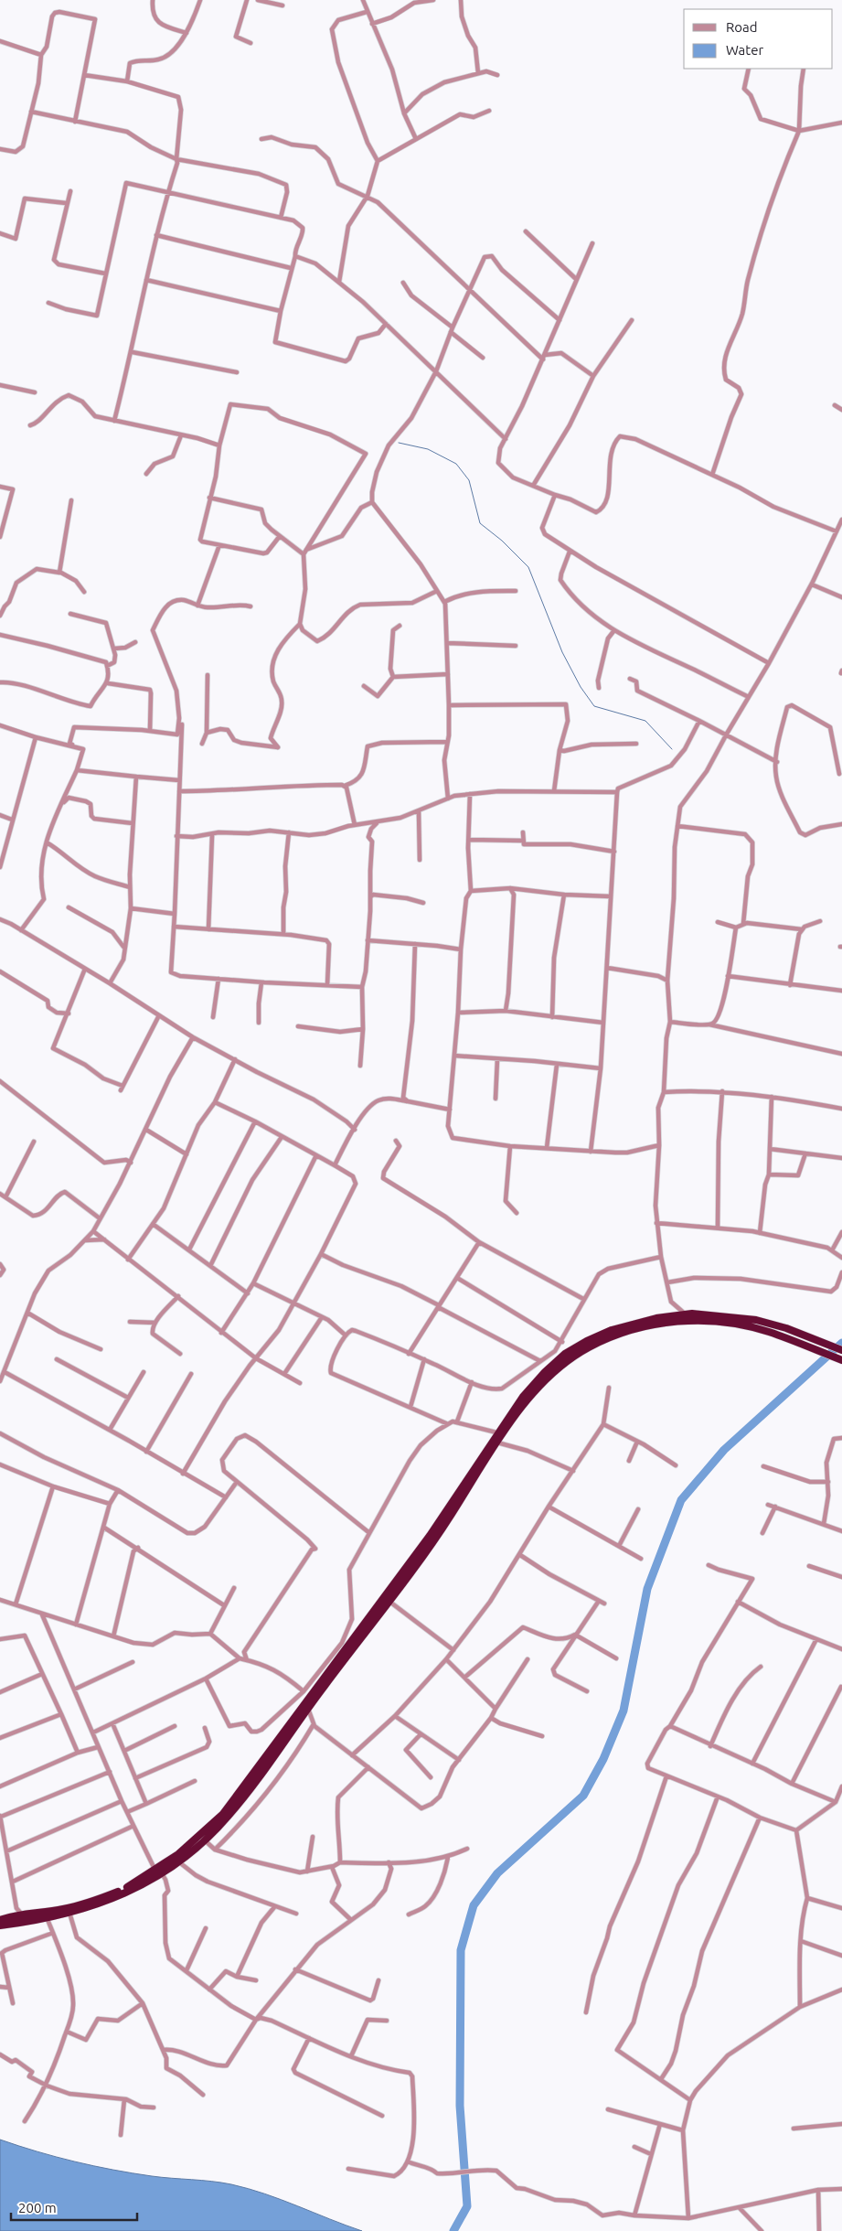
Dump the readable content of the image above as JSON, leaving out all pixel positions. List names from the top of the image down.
{
  "legend": ["Road", "Water"],
  "scale_bar": "200 m"
}
